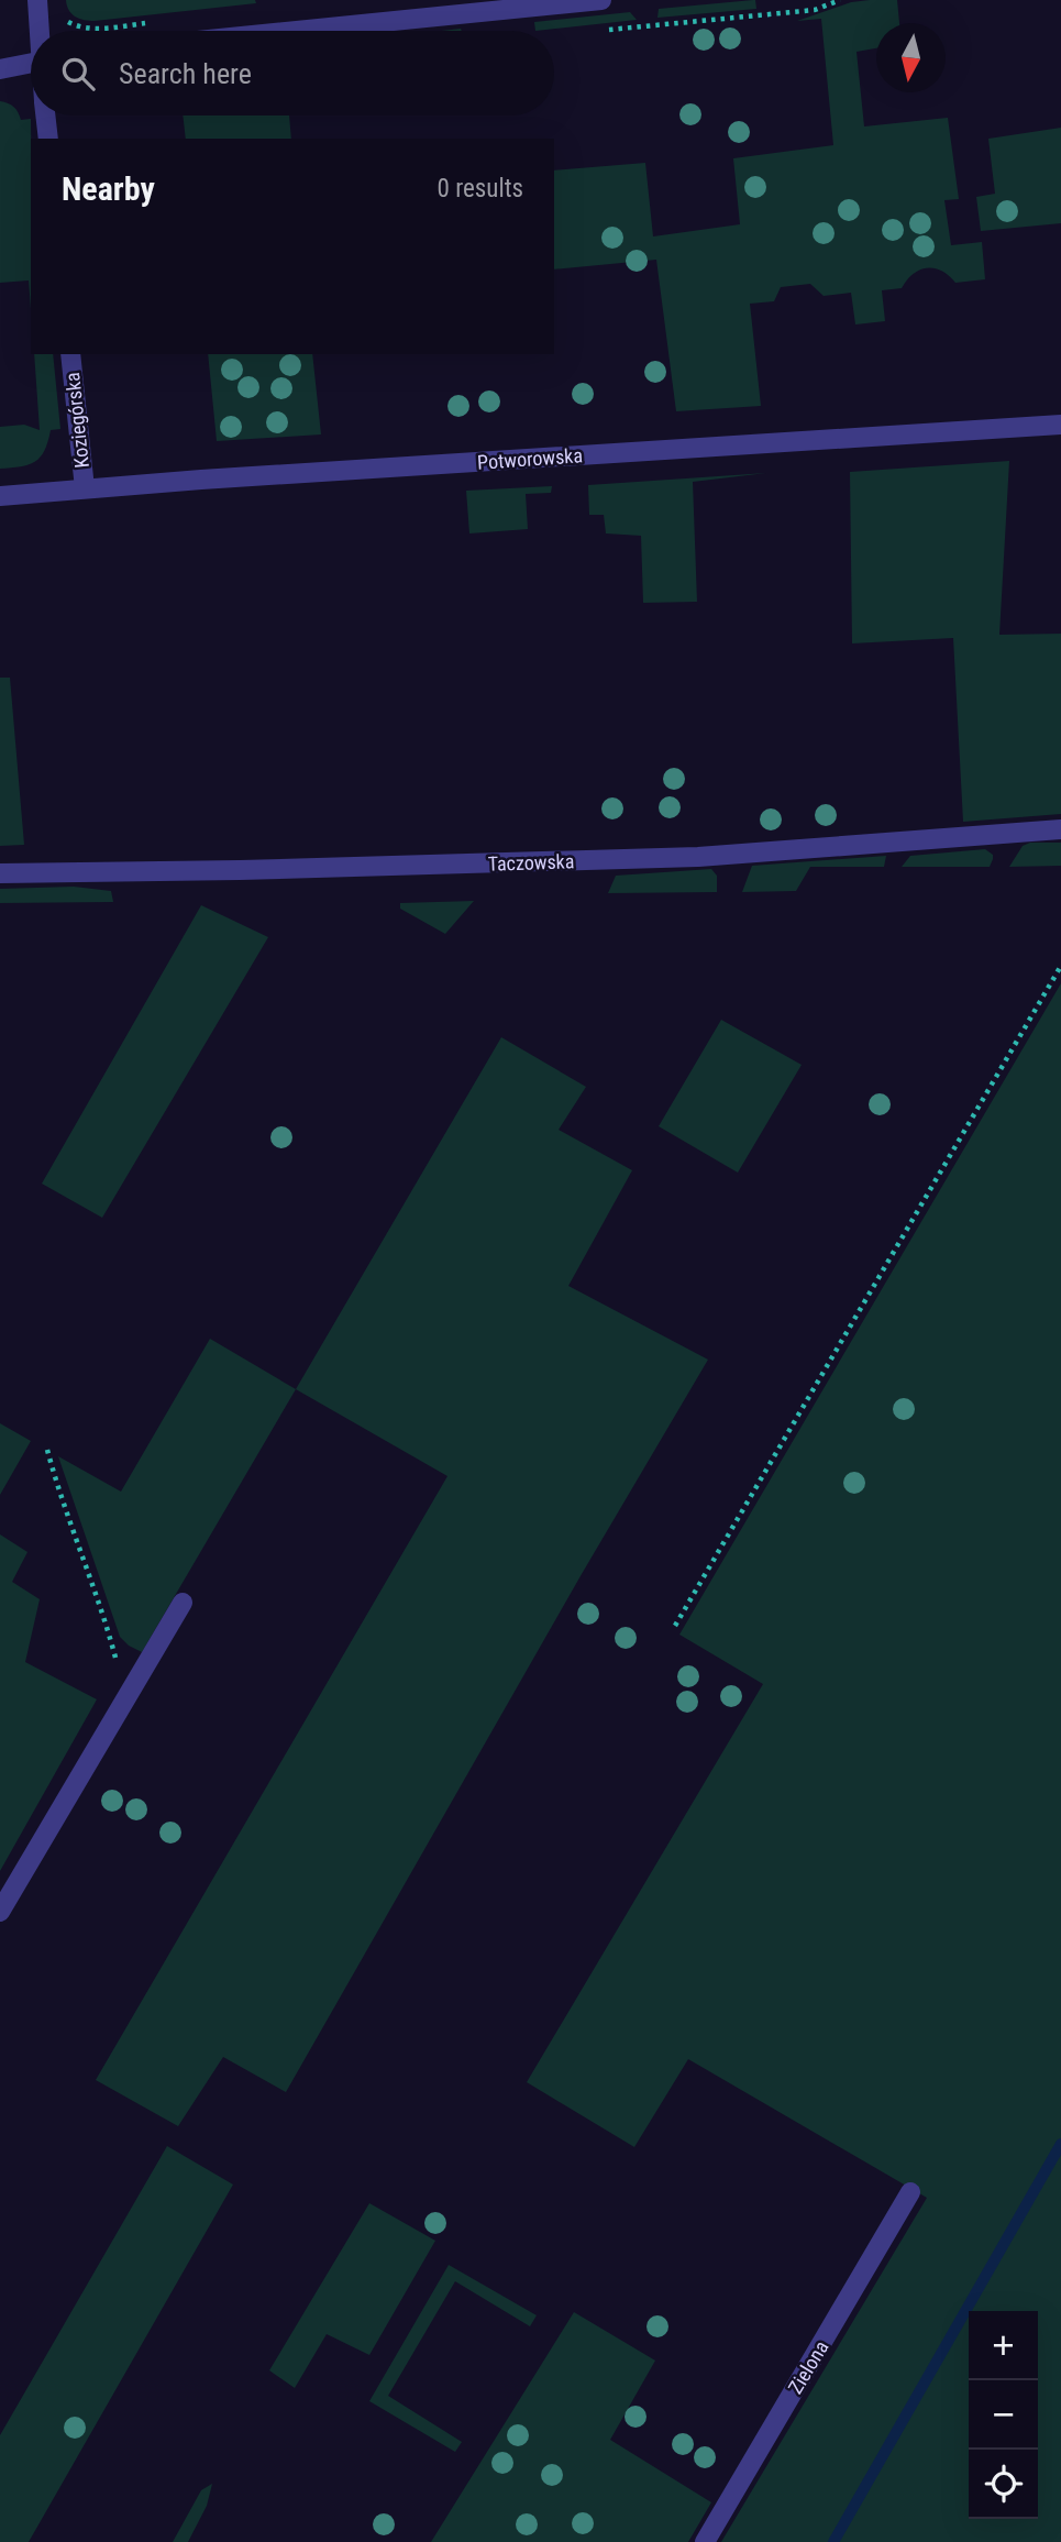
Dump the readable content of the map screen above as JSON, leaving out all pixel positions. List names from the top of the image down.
{
  "streets": {
    "street": [
      "Koziegórska",
      "Potworowska",
      "Taczowska",
      "Zielona"
    ]
  },
  "crossings": [
    ["Koziegórska", "Potworowska"]
  ],
  "north": "bottom",
  "page": {
    "search": "Search here",
    "heading": ["Nearby", "0 results"],
    "map_buttons": ["+", "−"]
  }
}
